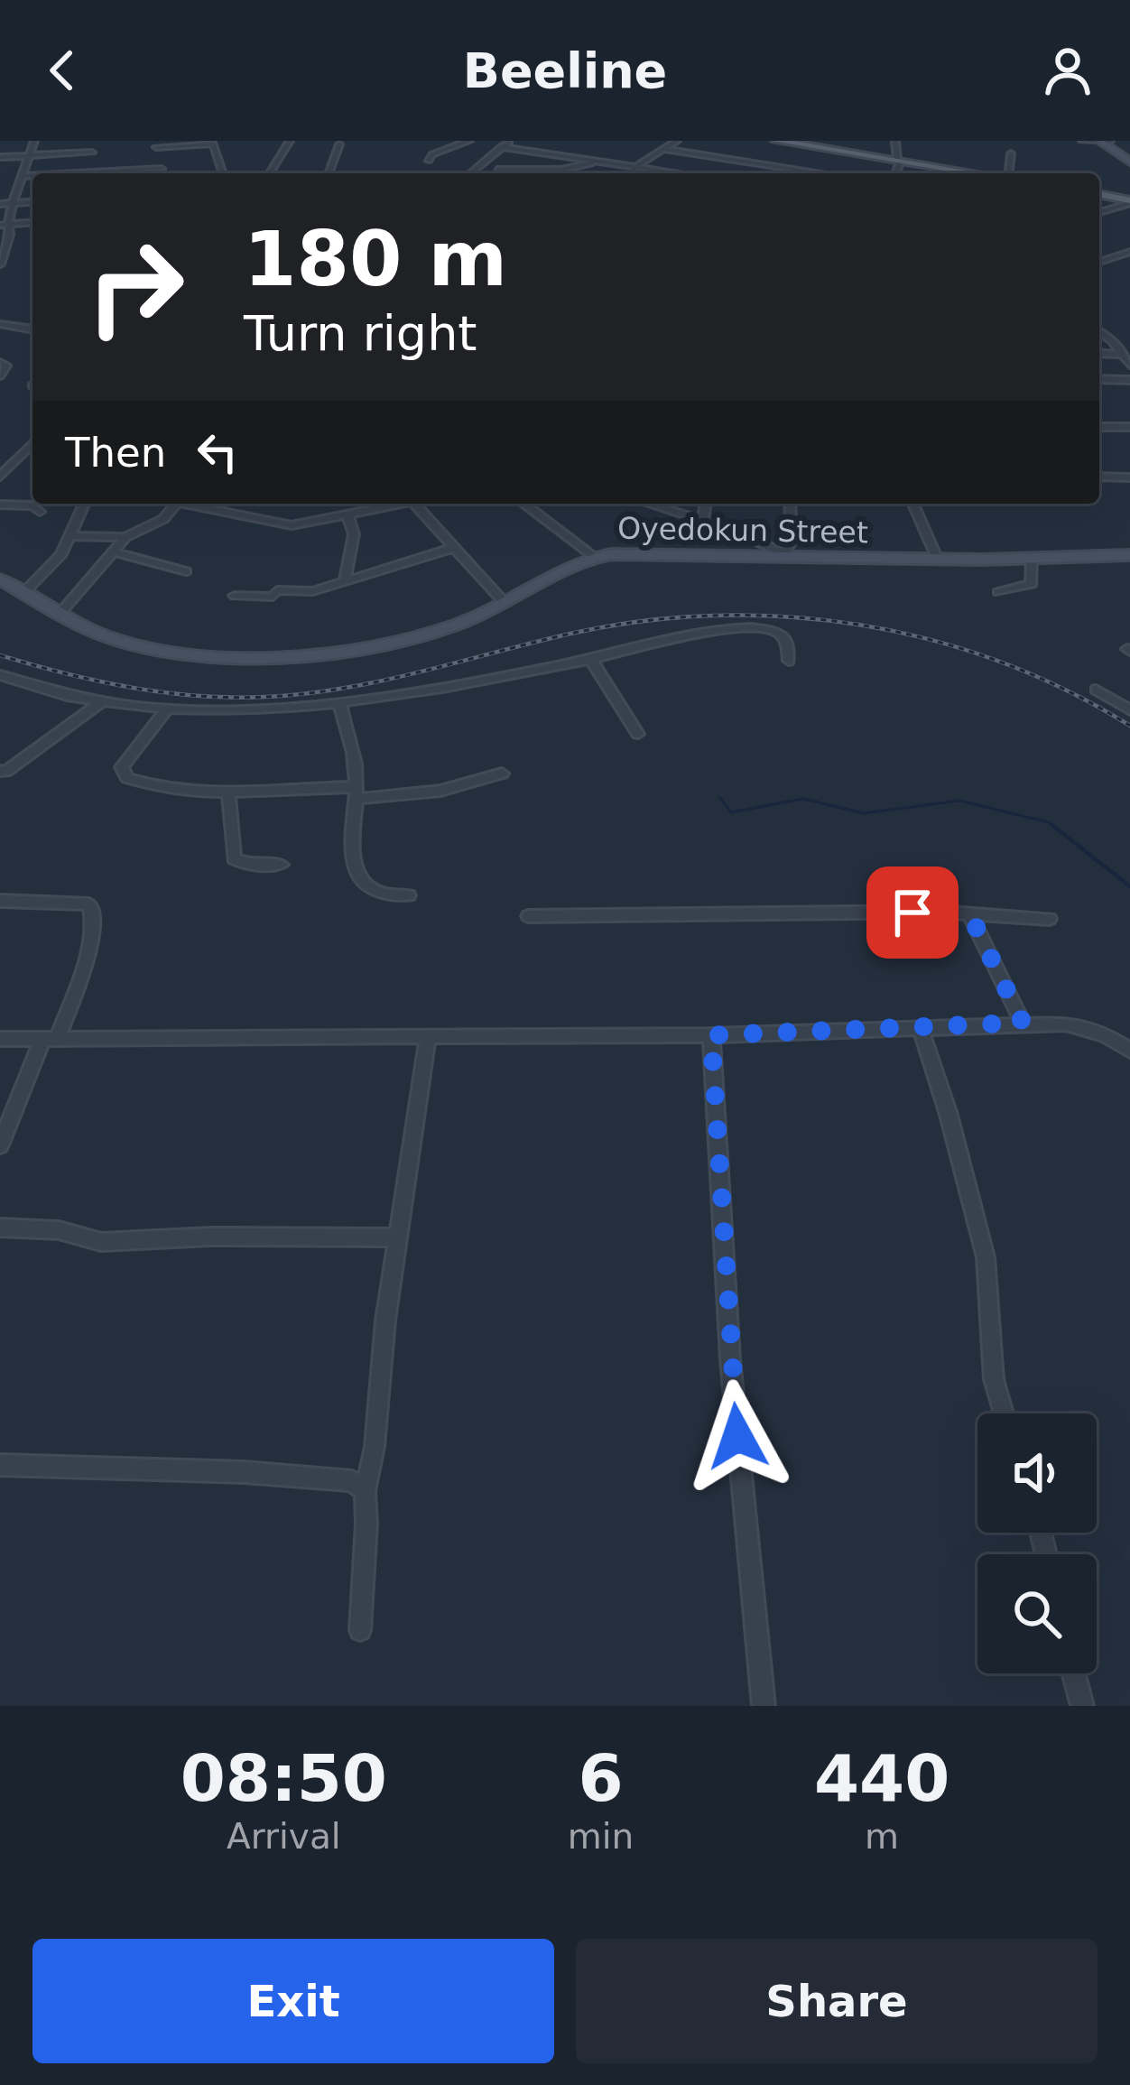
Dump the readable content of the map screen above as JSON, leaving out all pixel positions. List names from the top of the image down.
{
  "streets": {
    "street": ["Oyedokun Street"]
  },
  "page": {
    "header": "Beeline",
    "turn": ["180 m", "Turn right"],
    "then": "Then",
    "eta": [
      "08:50",
      "Arrival",
      "6",
      "min",
      "440",
      "m"
    ],
    "buttons": ["Exit", "Share"]
  }
}
